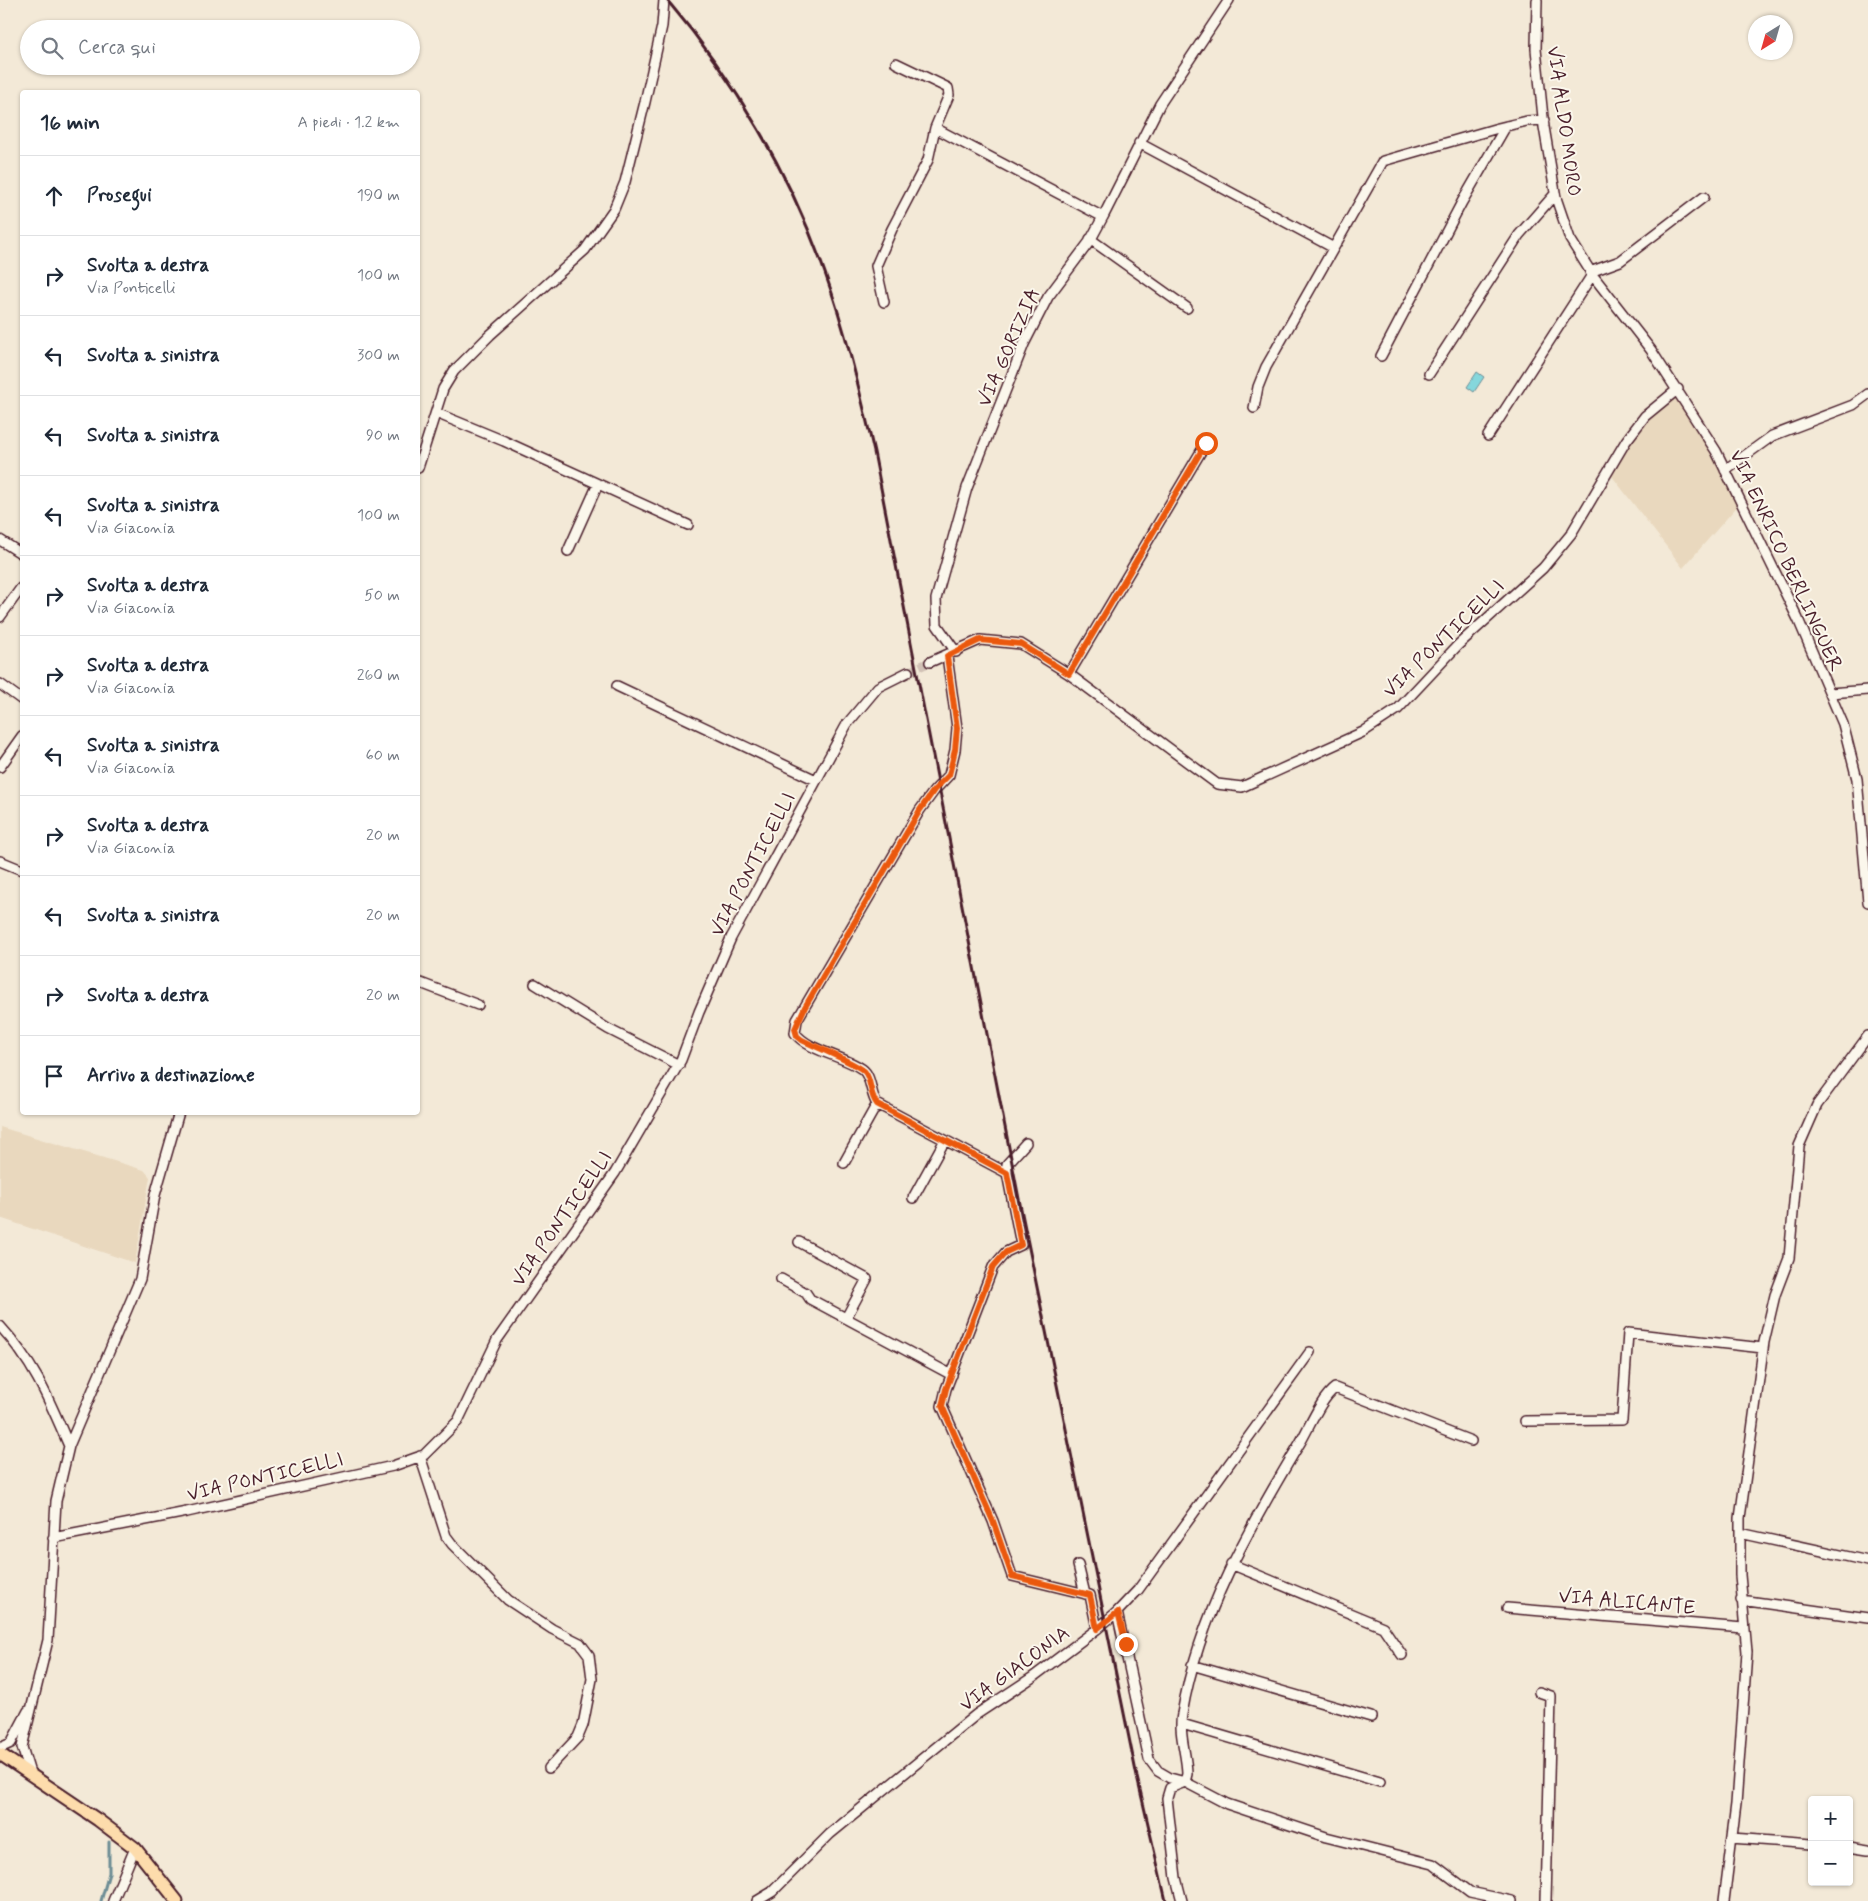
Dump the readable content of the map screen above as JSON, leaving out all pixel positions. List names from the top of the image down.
{
  "streets": {
    "street": [
      "VIA ALDO MORO",
      "VIA GORIZIA",
      "VIA ENRICO BERLINGUER",
      "VIA PONTICELLI",
      "VIA ALICANTE",
      "VIA GIACONIA"
    ]
  },
  "crossings": [
    ["VIA ALDO MORO", "VIA ENRICO BERLINGUER"],
    ["VIA ALDO MORO", "VIA PONTICELLI"],
    ["VIA GORIZIA", "VIA PONTICELLI"],
    ["VIA ENRICO BERLINGUER", "VIA PONTICELLI"]
  ],
  "north": "bottom left",
  "page": {
    "search": "Cerca qui",
    "heading": ["16 min", "A piedi · 1.2 km"],
    "list": [
      ["Prosegui", "190 m"],
      ["Svolta a destra", "Via Ponticelli", "100 m"],
      ["Svolta a sinistra", "300 m"],
      ["Svolta a sinistra", "90 m"],
      ["Svolta a sinistra", "Via Giaconia", "100 m"],
      ["Svolta a destra", "Via Giaconia", "50 m"],
      ["Svolta a destra", "Via Giaconia", "260 m"],
      ["Svolta a sinistra", "Via Giaconia", "60 m"],
      ["Svolta a destra", "Via Giaconia", "20 m"],
      ["Svolta a sinistra", "20 m"],
      ["Svolta a destra", "20 m"],
      "Arrivo a destinazione"
    ],
    "map_buttons": ["+", "−"]
  }
}
